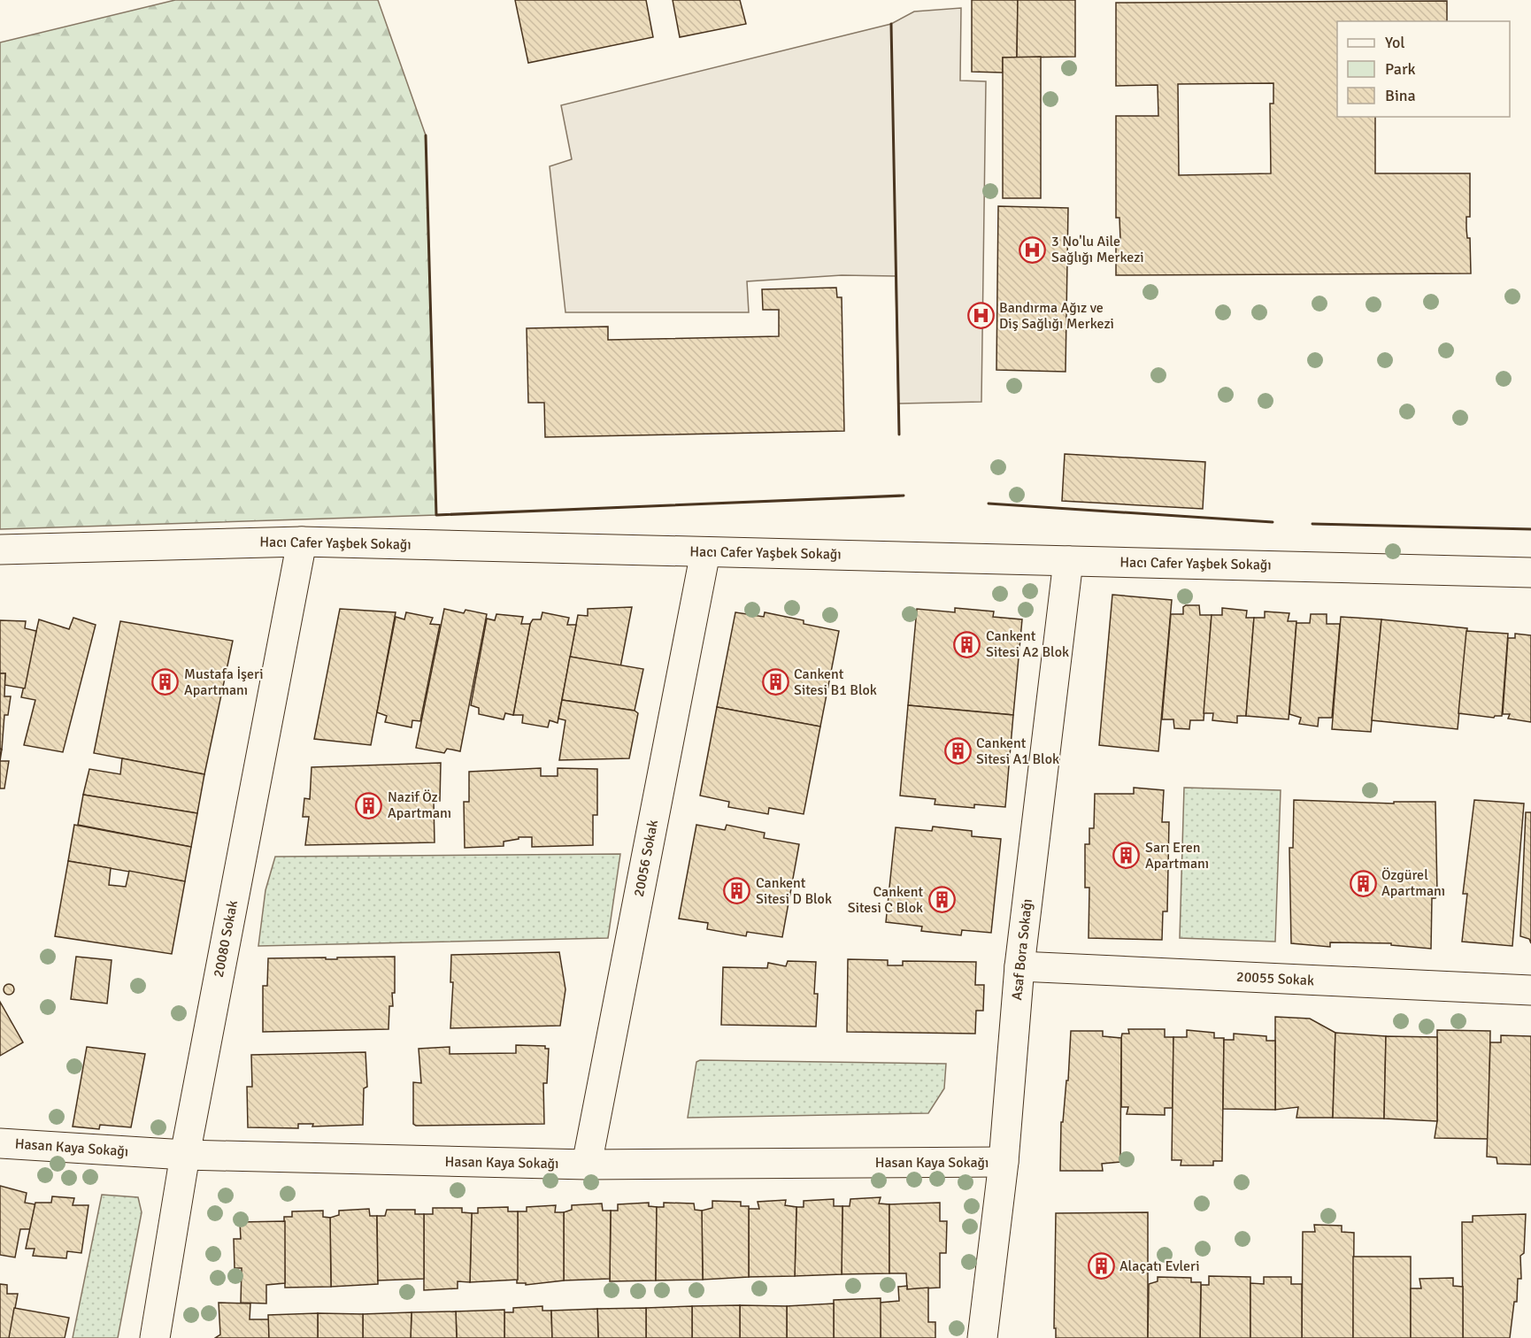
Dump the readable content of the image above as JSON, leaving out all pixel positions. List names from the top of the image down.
{
  "streets": {
    "street": [
      "Hacı Cafer Yaşbek Sokağı",
      "20056 Sokak",
      "20080 Sokak",
      "Asaf Bora Sokağı",
      "20055 Sokak",
      "Hasan Kaya Sokağı"
    ]
  },
  "crossings": [
    ["Hacı Cafer Yaşbek Sokağı", "20056 Sokak"],
    ["Hacı Cafer Yaşbek Sokağı", "20080 Sokak"],
    ["Hacı Cafer Yaşbek Sokağı", "Asaf Bora Sokağı"],
    ["20056 Sokak", "Hasan Kaya Sokağı"],
    ["20080 Sokak", "Hasan Kaya Sokağı"],
    ["Asaf Bora Sokağı", "20055 Sokak"],
    ["Asaf Bora Sokağı", "Hasan Kaya Sokağı"]
  ],
  "places": {
    "hospital": ["3 No'lu Aile Sağlığı Merkezi", "Bandırma Ağız ve Diş Sağlığı Merkezi"],
    "building": [
      "Cankent Sitesi A2 Blok",
      "Mustafa İşeri Apartmanı",
      "Cankent Sitesi B1 Blok",
      "Cankent Sitesi A1 Blok",
      "Nazif Öz Apartmanı",
      "Sarı Eren Apartmanı",
      "Özgürel Apartmanı",
      "Cankent Sitesi D Blok",
      "Cankent Sitesi C Blok",
      "Alaçatı Evleri"
    ]
  },
  "legend": ["Yol", "Park", "Bina"]
}
